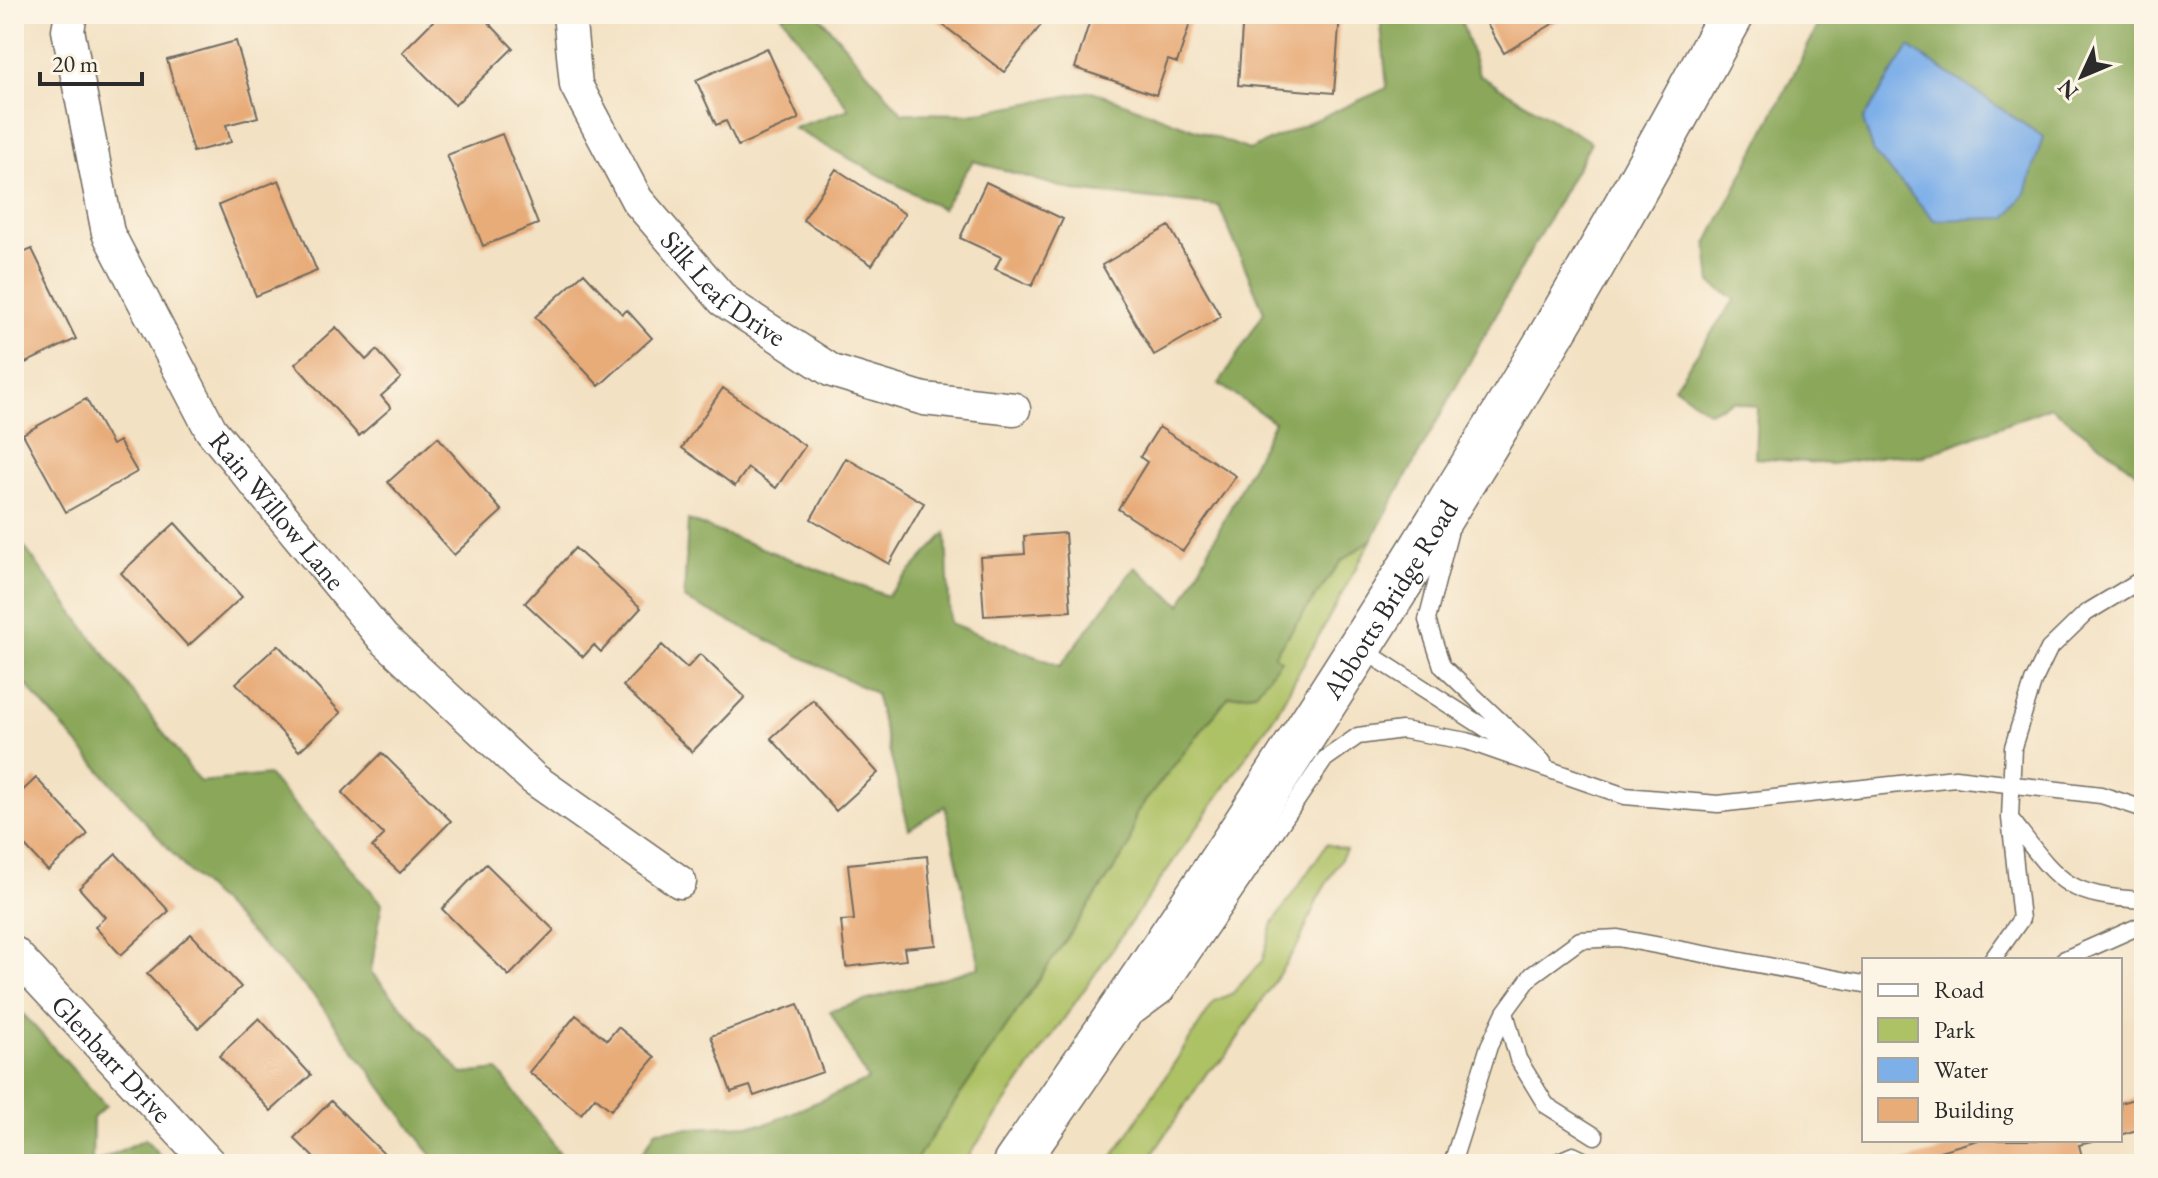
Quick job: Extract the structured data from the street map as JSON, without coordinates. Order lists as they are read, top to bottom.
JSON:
{
  "streets": {
    "main road": ["Abbotts Bridge Road"],
    "street": ["Silk Leaf Drive", "Rain Willow Lane", "Glenbarr Drive"]
  },
  "legend": [
    "Road",
    "Park",
    "Water",
    "Building"
  ],
  "scale_bar": "20 m",
  "north": "bottom left"
}
